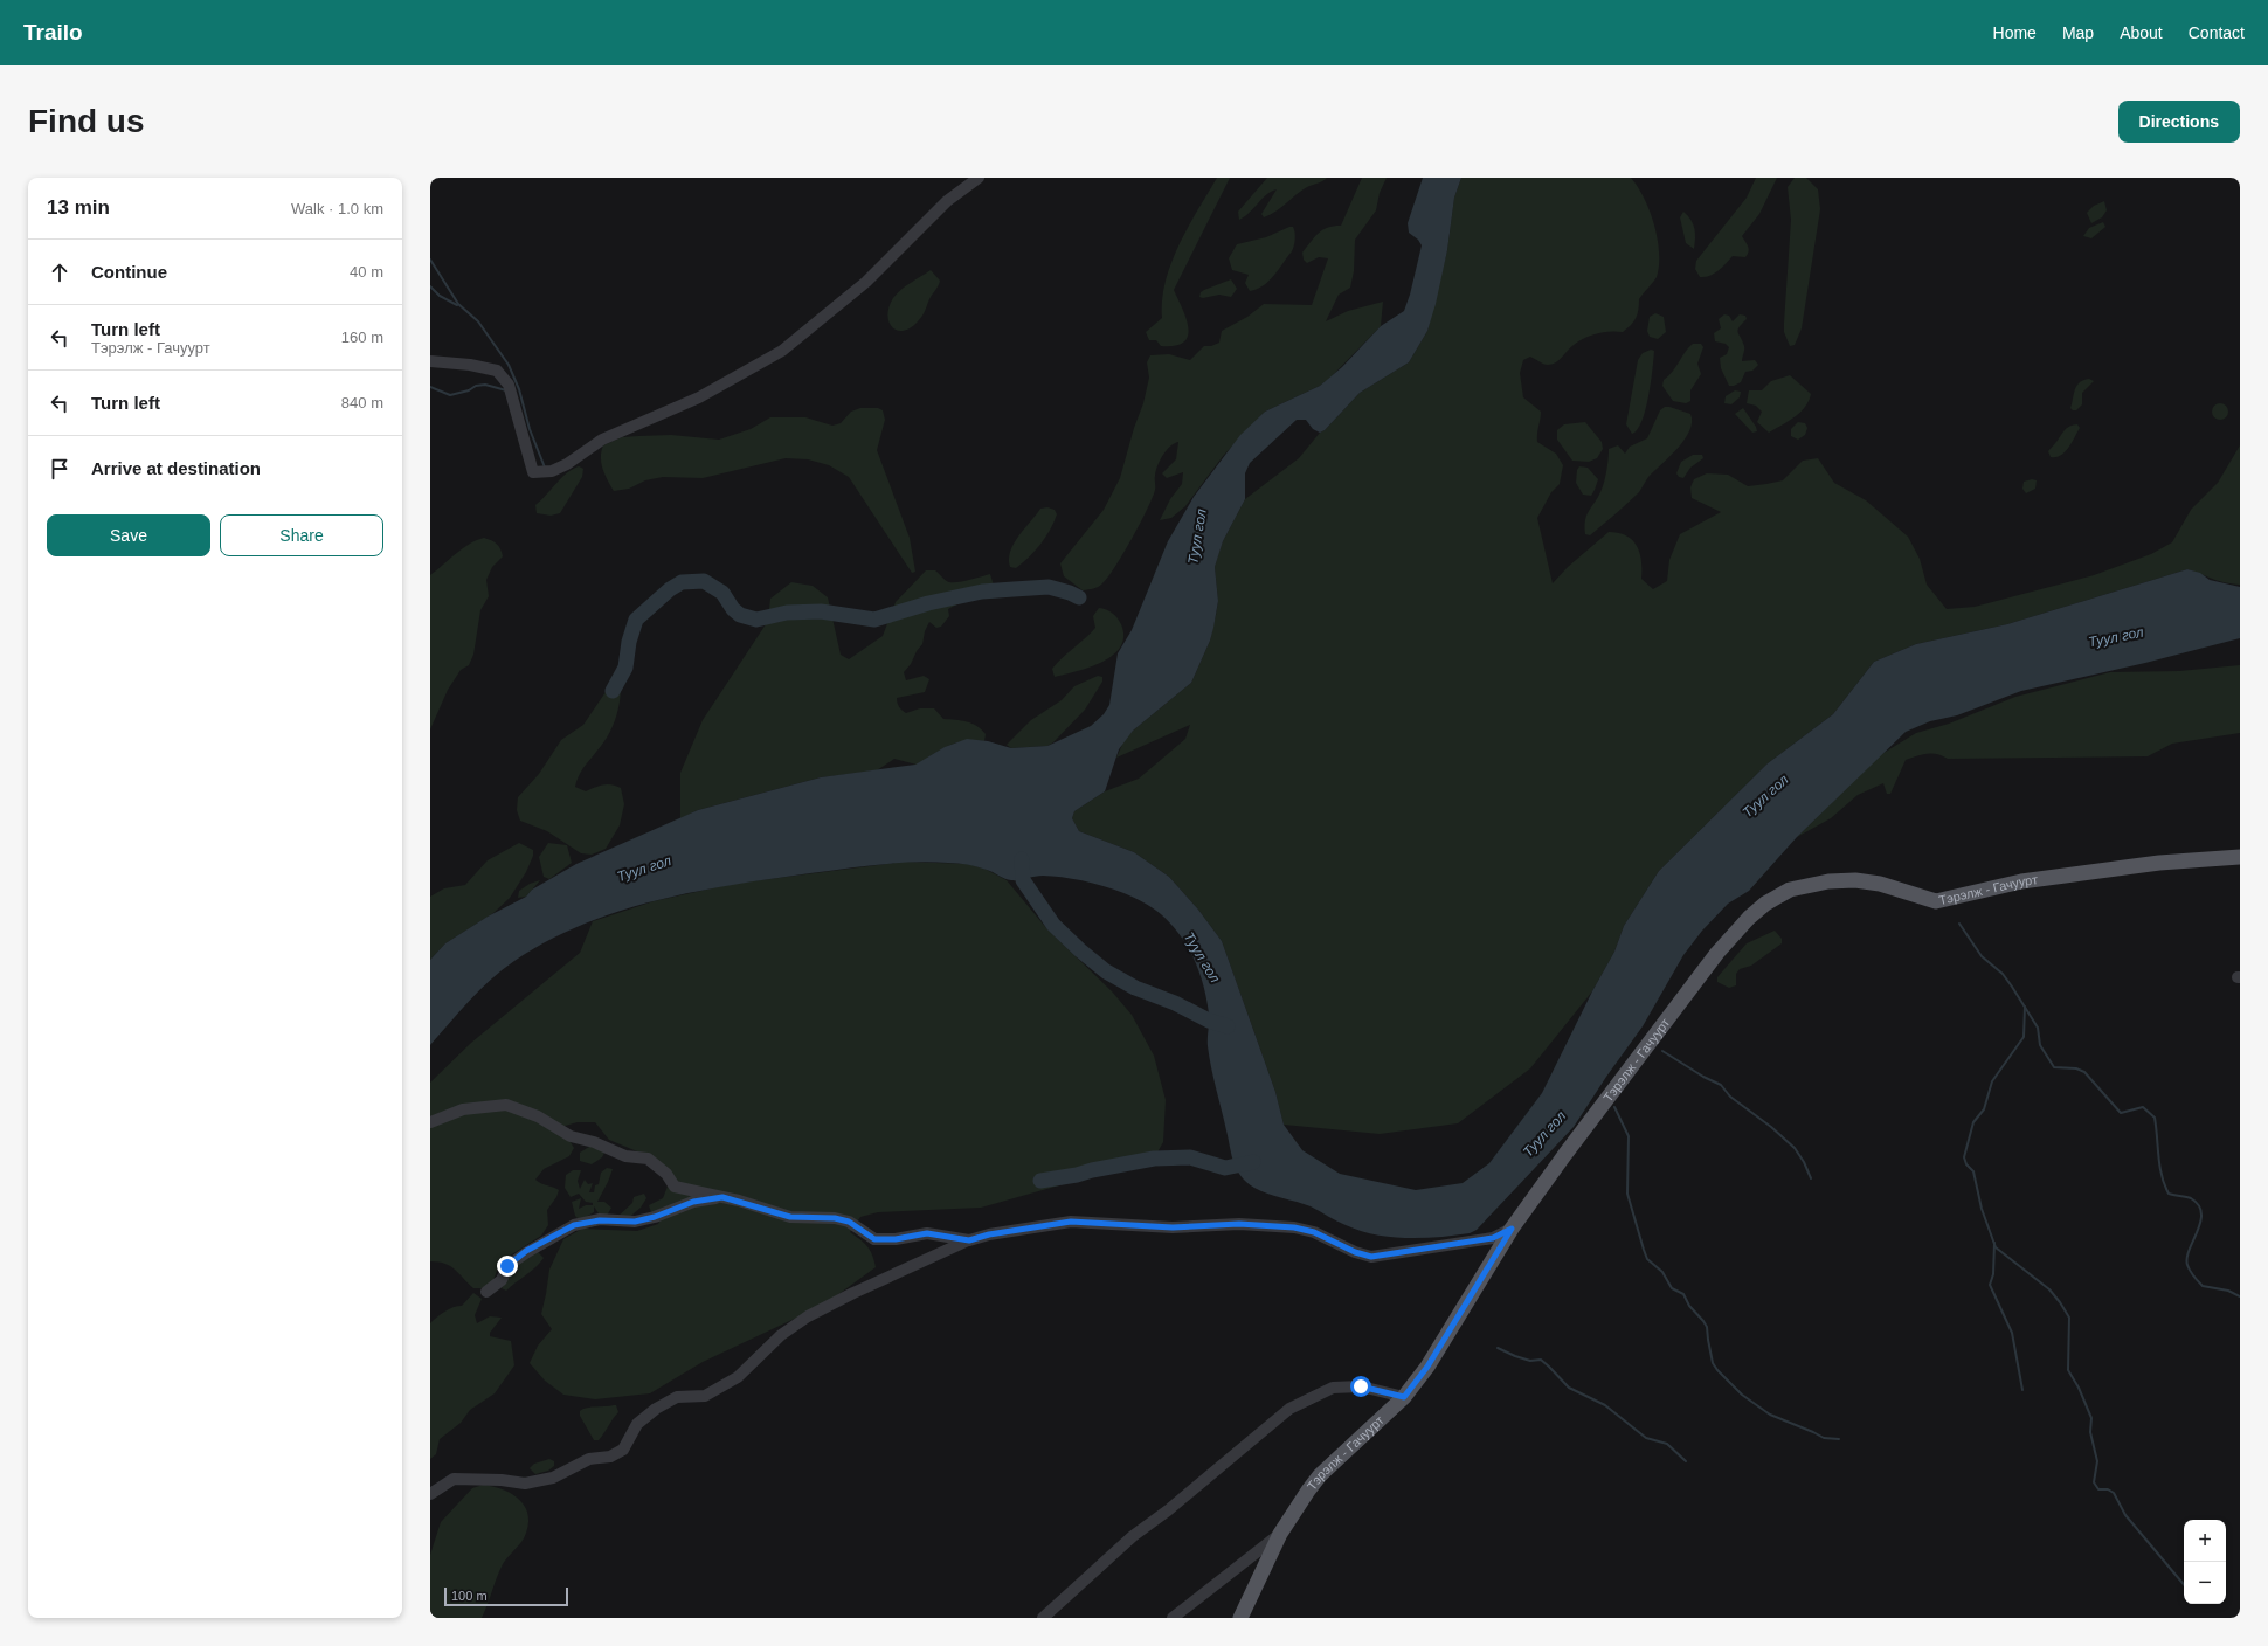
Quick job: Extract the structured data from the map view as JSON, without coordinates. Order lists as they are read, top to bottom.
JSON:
{
  "streets": {
    "main road": ["Тэрэлж - Гачуурт"]
  },
  "water": ["Туул гол"],
  "scale_bar": "100 m",
  "page": {
    "header": "Trailo",
    "nav": [
      "Home",
      "Map",
      "About",
      "Contact"
    ],
    "buttons": [
      "Directions",
      ["Save", "Share"]
    ],
    "title": "Find us",
    "heading": ["13 min", "Walk · 1.0 km"],
    "list": [
      ["Continue", "40 m"],
      ["Turn left", "Тэрэлж - Гачуурт", "160 m"],
      ["Turn left", "840 m"],
      "Arrive at destination"
    ],
    "map_buttons": ["+", "−"],
    "scale": "100 m"
  }
}
